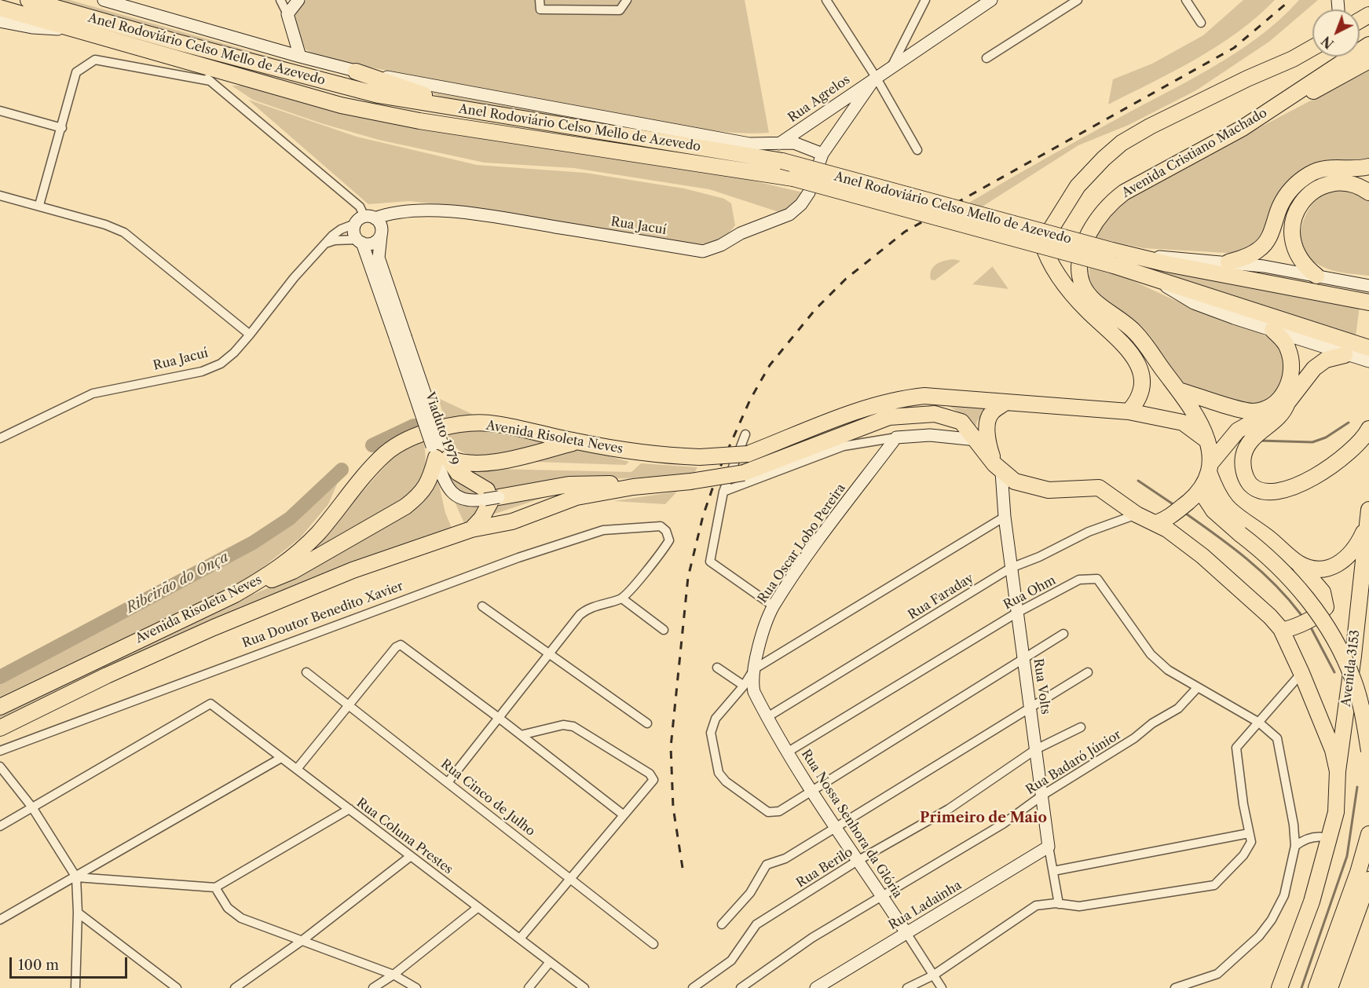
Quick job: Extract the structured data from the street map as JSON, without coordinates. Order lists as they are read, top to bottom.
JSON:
{
  "streets": {
    "highway": [
      "Anel Rodoviário Celso Mello de Azevedo",
      "Avenida Cristiano Machado",
      "Avenida Risoleta Neves",
      "Avenida 3153"
    ],
    "street": [
      "Rua Agrelos",
      "Rua Jacuí",
      "Viaduto 1979",
      "Rua Oscar Lobo Pereira",
      "Rua Ohm",
      "Rua Faraday",
      "Rua Doutor Benedito Xavier",
      "Rua Volts",
      "Rua Badaró Júnior",
      "Rua Cinco de Julho",
      "Rua Nossa Senhora da Glória",
      "Rua Coluna Prestes",
      "Rua Berilo",
      "Rua Ladainha"
    ]
  },
  "crossings": [
    ["Anel Rodoviário Celso Mello de Azevedo", "Rua Agrelos"],
    ["Anel Rodoviário Celso Mello de Azevedo", "Rua Jacuí"],
    ["Rua Agrelos", "Rua Jacuí"],
    ["Rua Oscar Lobo Pereira", "Rua Nossa Senhora da Glória"],
    ["Rua Ohm", "Rua Volts"],
    ["Rua Ohm", "Rua Badaró Júnior"],
    ["Rua Ohm", "Rua Nossa Senhora da Glória"],
    ["Rua Faraday", "Rua Volts"],
    ["Rua Faraday", "Rua Nossa Senhora da Glória"],
    ["Rua Volts", "Rua Badaró Júnior"],
    ["Rua Volts", "Rua Berilo"],
    ["Rua Volts", "Rua Ladainha"],
    ["Rua Badaró Júnior", "Rua Nossa Senhora da Glória"],
    ["Rua Nossa Senhora da Glória", "Rua Berilo"],
    ["Rua Nossa Senhora da Glória", "Rua Ladainha"]
  ],
  "districts": ["Primeiro de Maio"],
  "water": ["Ribeirão do Onça"],
  "scale_bar": "100 m",
  "north": "bottom left"
}
